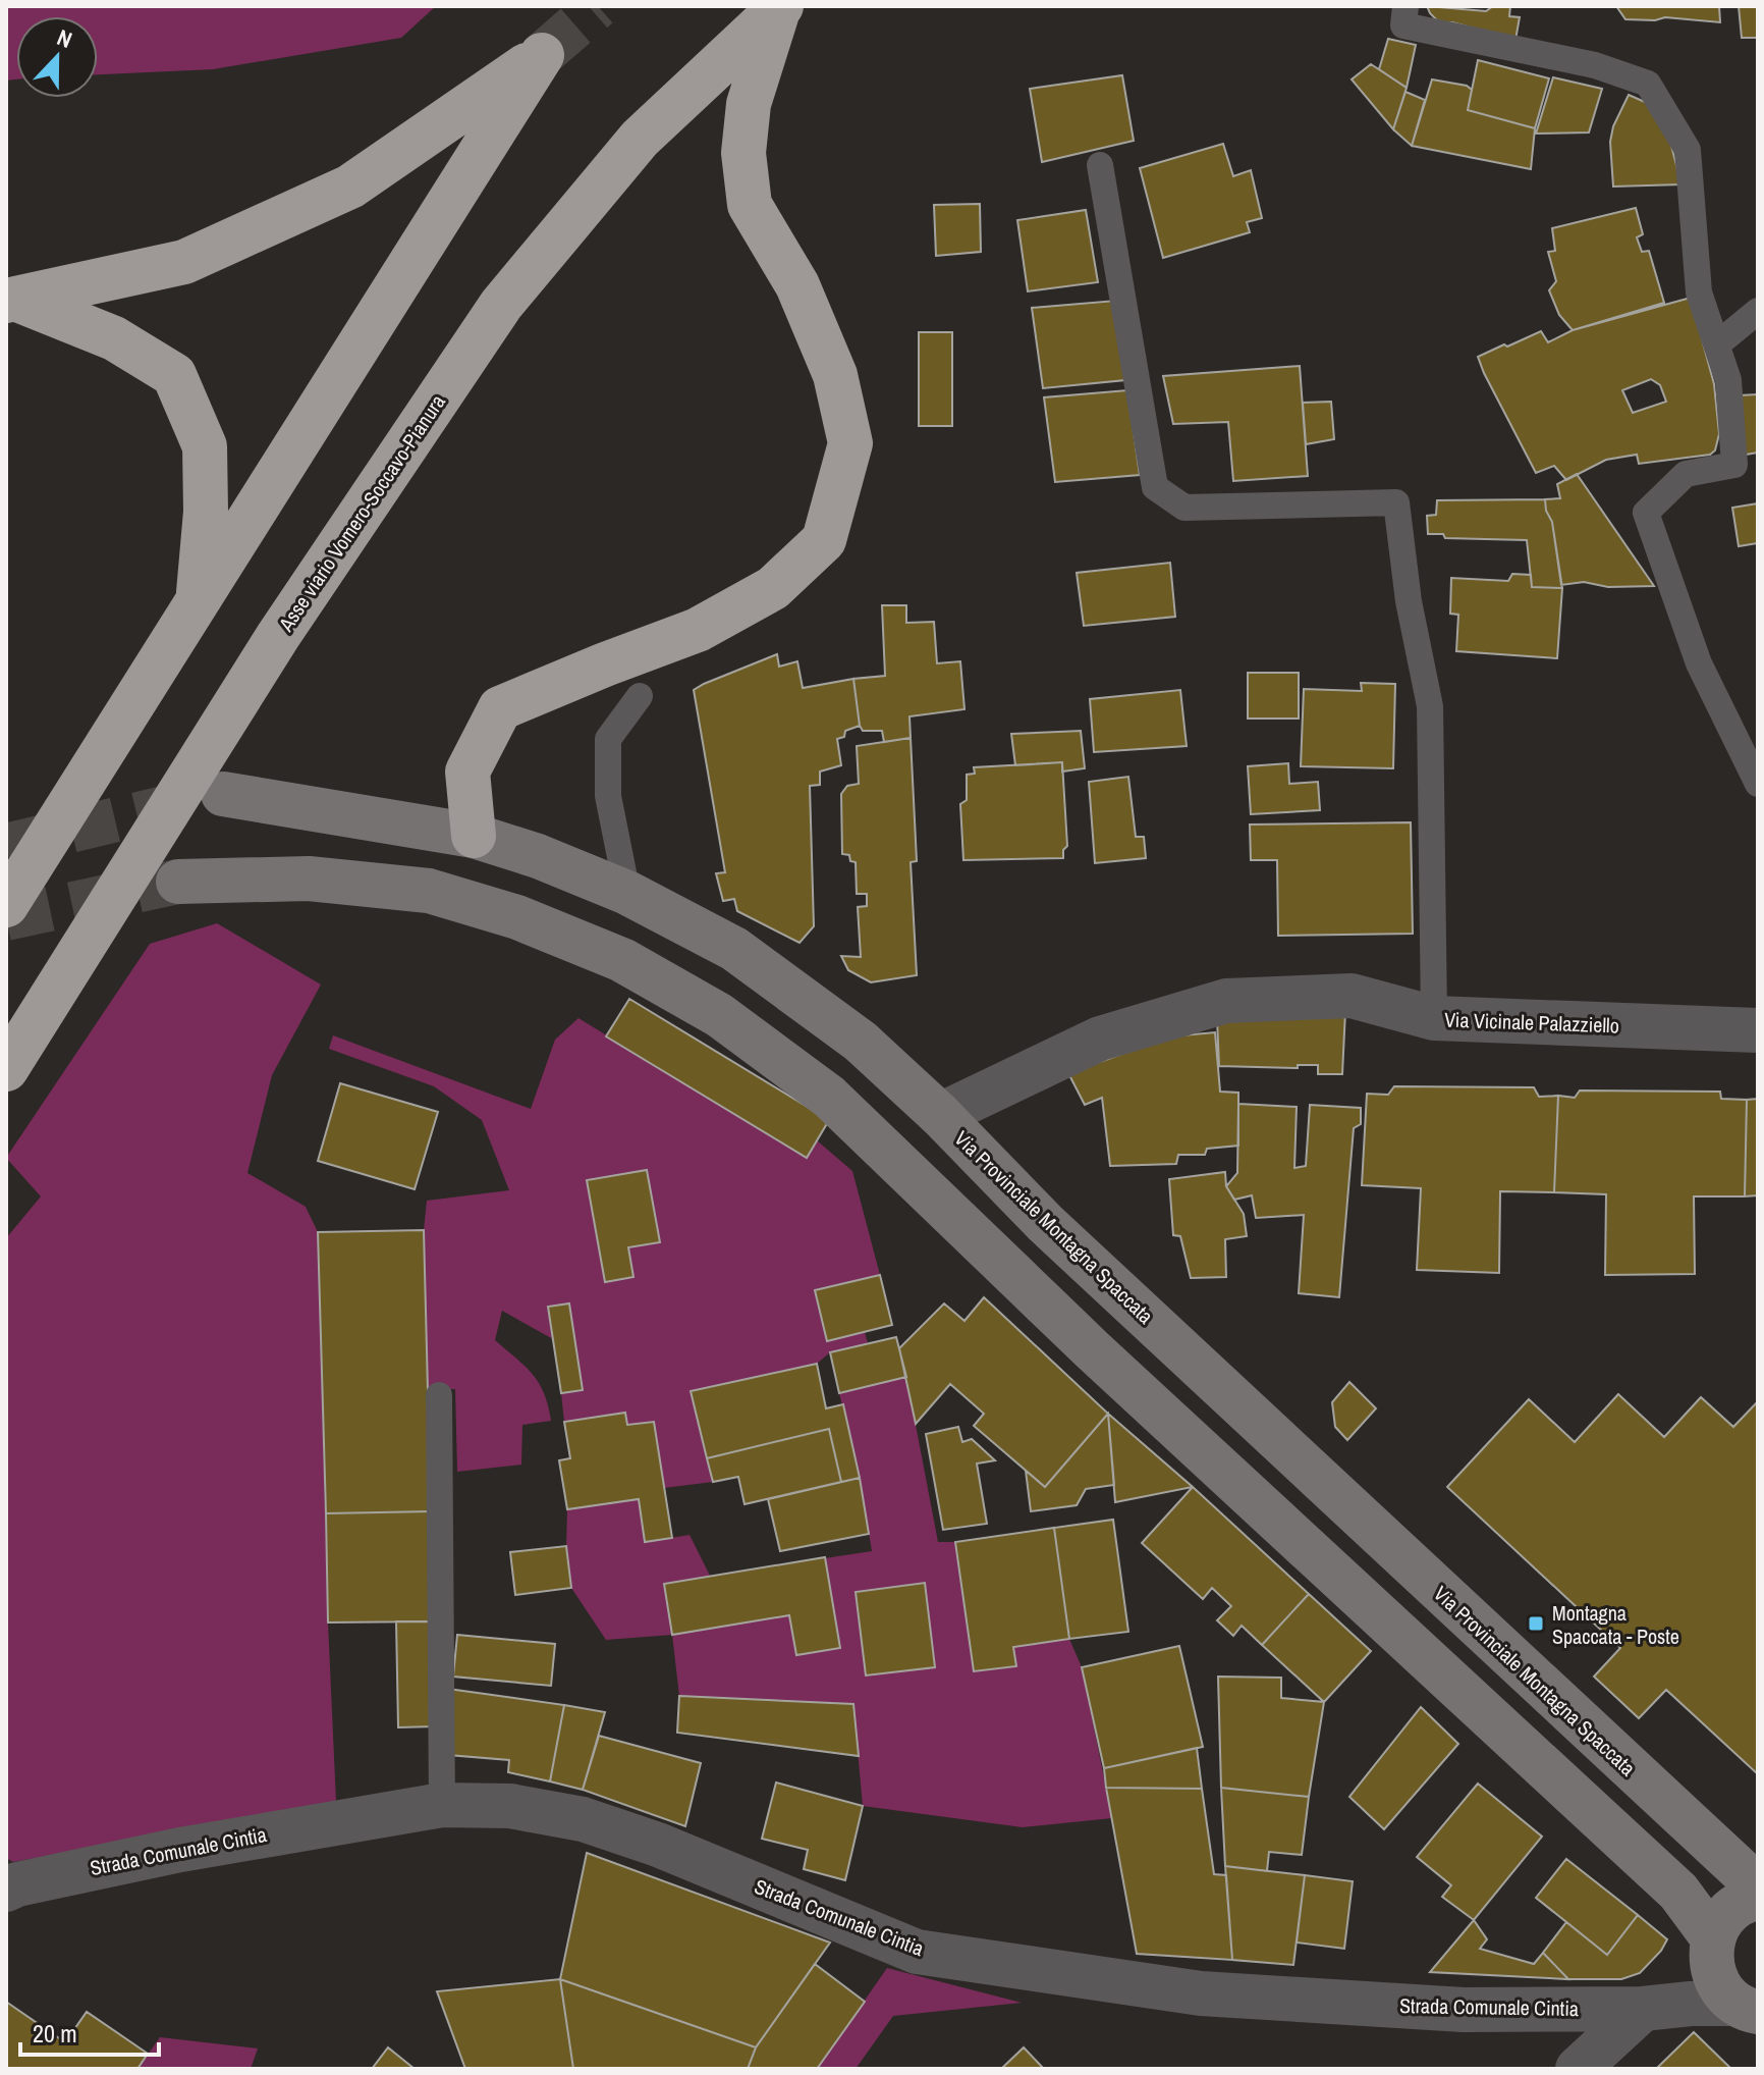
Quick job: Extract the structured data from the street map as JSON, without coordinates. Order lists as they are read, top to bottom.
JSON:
{
  "streets": {
    "highway": ["Asse viario Vomero-Soccavo-Pianura"],
    "street": ["Via Vicinale Palazziello", "Via Provinciale Montagna Spaccata", "Strada Comunale Cintia"]
  },
  "crossings": [
    ["Via Vicinale Palazziello", "Via Provinciale Montagna Spaccata"]
  ],
  "places": {
    "transit": ["Montagna Spaccata - Poste"]
  },
  "scale_bar": "20 m",
  "north": "top"
}
